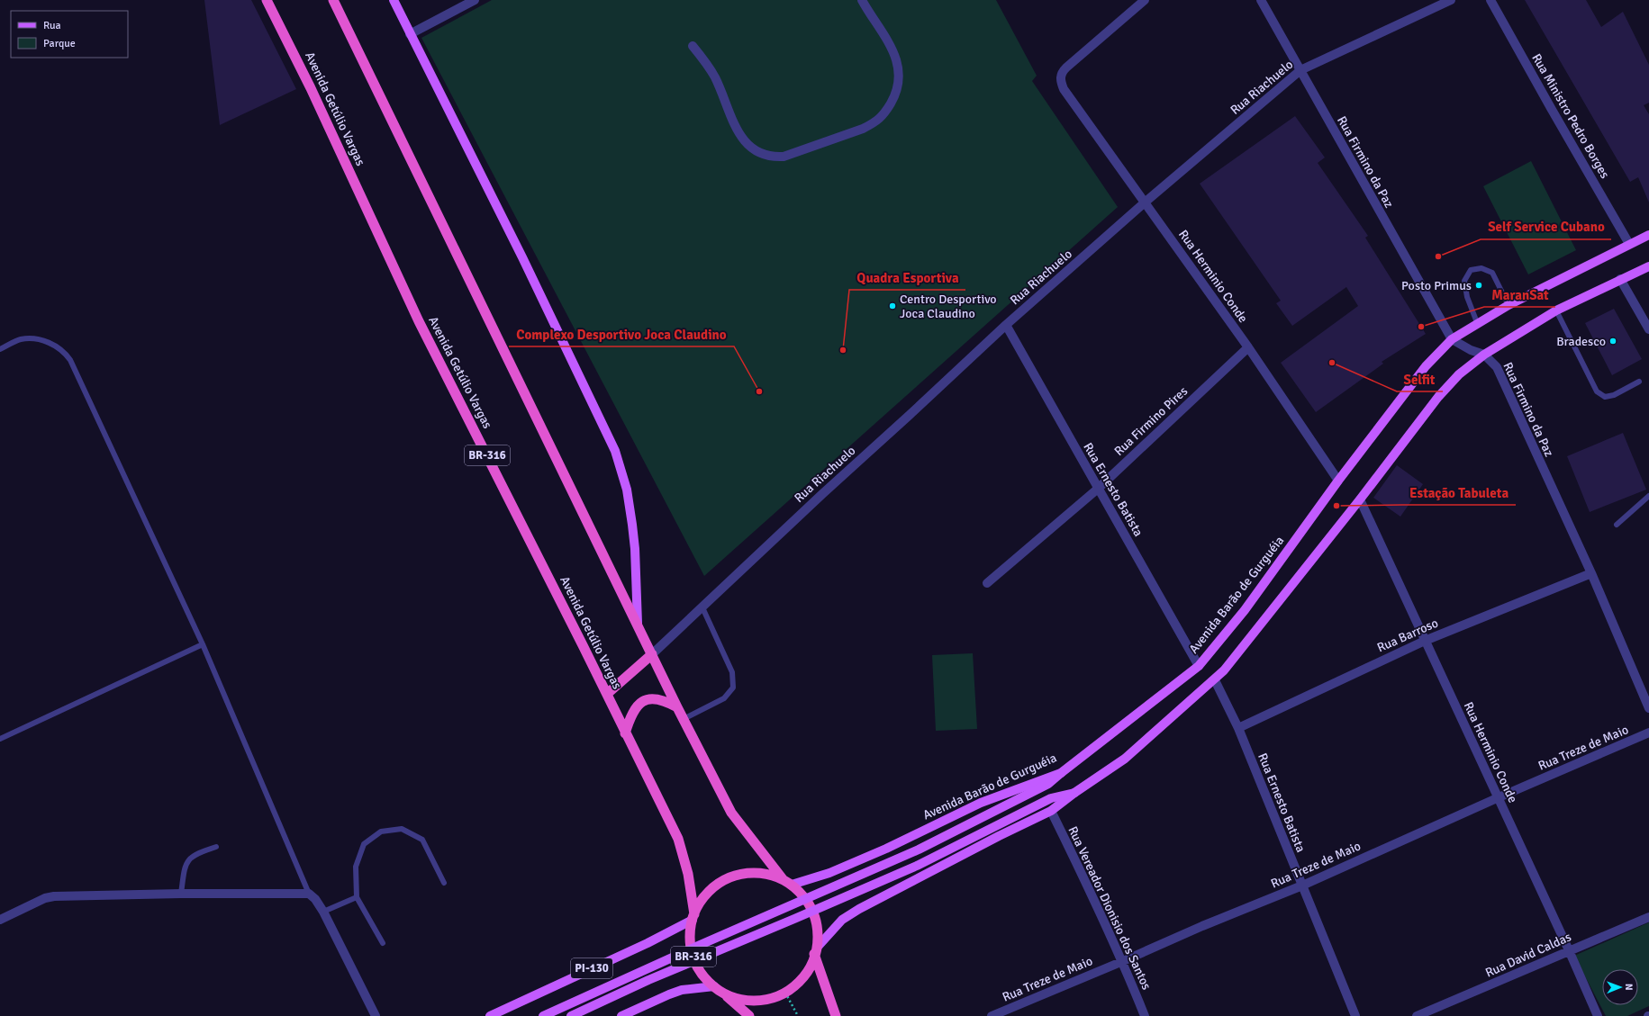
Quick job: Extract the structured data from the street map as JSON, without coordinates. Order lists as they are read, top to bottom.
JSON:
{
  "streets": {
    "highway": ["Avenida Getúlio Vargas", "BR-316"],
    "main road": ["Avenida Barão de Gurguéia", "PI-130"],
    "street": [
      "Rua Riachuelo",
      "Rua Ministro Pedro Borges",
      "Rua Firmino da Paz",
      "Rua Herminio Conde",
      "Rua Firmino Pires",
      "Rua Ernesto Batista",
      "Rua Barroso",
      "Rua Treze de Maio",
      "Rua Vereador Dionisio dos Santos",
      "Rua David Caldas"
    ]
  },
  "crossings": [
    ["Rua Riachuelo", "Rua Firmino da Paz"],
    ["Rua Riachuelo", "Rua Herminio Conde"],
    ["Rua Riachuelo", "BR-316"],
    ["Rua Riachuelo", "Rua Ernesto Batista"],
    ["Avenida Getúlio Vargas", "BR-316"],
    ["Avenida Getúlio Vargas", "Avenida Barão de Gurguéia"],
    ["Avenida Getúlio Vargas", "PI-130"],
    ["Rua Ministro Pedro Borges", "Avenida Barão de Gurguéia"],
    ["Rua Firmino da Paz", "Avenida Barão de Gurguéia"],
    ["Rua Firmino da Paz", "Rua Barroso"],
    ["Rua Herminio Conde", "Rua Firmino Pires"],
    ["Rua Herminio Conde", "Avenida Barão de Gurguéia"],
    ["Rua Herminio Conde", "Rua Barroso"],
    ["Rua Herminio Conde", "Rua Treze de Maio"],
    ["Rua Herminio Conde", "Rua David Caldas"],
    ["Rua Firmino Pires", "Rua Ernesto Batista"],
    ["BR-316", "Avenida Barão de Gurguéia"],
    ["BR-316", "PI-130"],
    ["Rua Ernesto Batista", "Avenida Barão de Gurguéia"],
    ["Rua Ernesto Batista", "Rua Barroso"],
    ["Rua Ernesto Batista", "Rua Treze de Maio"],
    ["Avenida Barão de Gurguéia", "PI-130"],
    ["Rua Treze de Maio", "Rua Vereador Dionisio dos Santos"]
  ],
  "places": [
    "Self Service Cubano",
    "Posto Primus",
    "Centro Desportivo Joca Claudino",
    "MaranSat",
    "Bradesco",
    "Quadra Esportiva",
    "Selfit",
    "Complexo Desportivo Joca Claudino",
    "Estação Tabuleta"
  ],
  "legend": ["Rua", "Parque"],
  "north": "right"
}
